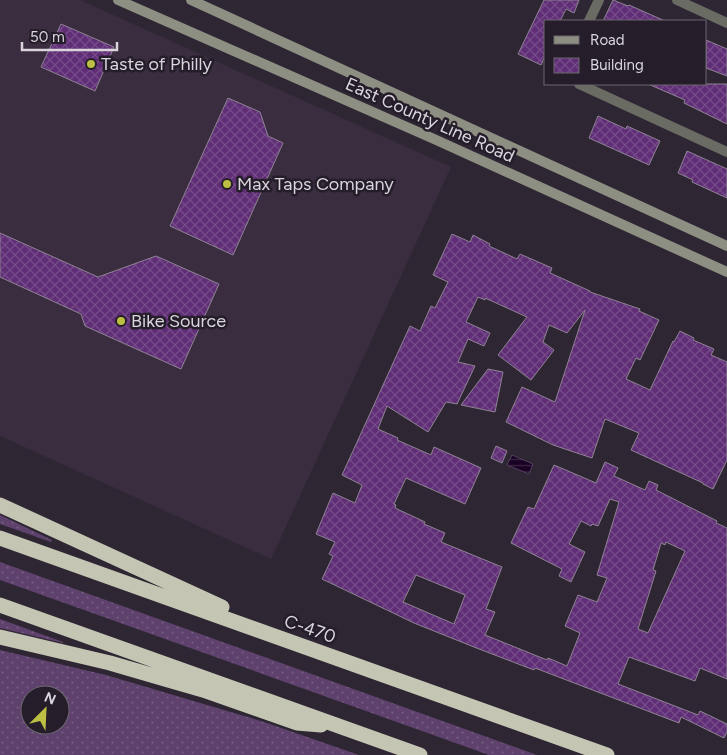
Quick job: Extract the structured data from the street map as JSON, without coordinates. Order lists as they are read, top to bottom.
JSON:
{
  "streets": {
    "highway": ["C-470"],
    "main road": ["East County Line Road"]
  },
  "places": ["Taste of Philly", "Max Taps Company", "Bike Source"],
  "legend": ["Road", "Building"],
  "scale_bar": "50 m",
  "north": "top right"
}
